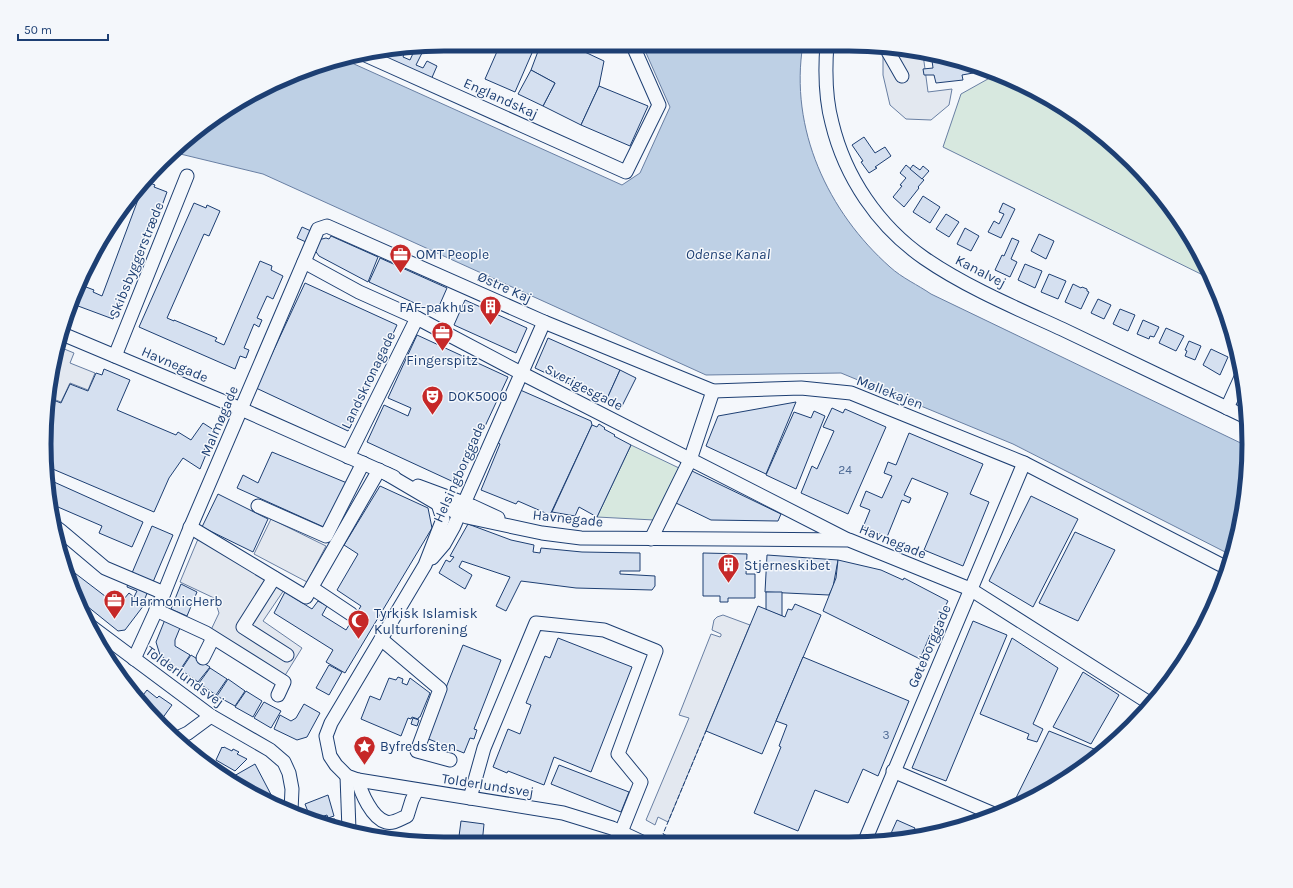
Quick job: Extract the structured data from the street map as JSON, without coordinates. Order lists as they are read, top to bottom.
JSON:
{
  "streets": {
    "street": [
      "Englandskaj",
      "Skibsbyggerstræde",
      "Kanalvej",
      "Østre Kaj",
      "Havnegade",
      "Landskronagade",
      "Sverigesgade",
      "Møllekajen",
      "Malmøgade",
      "Helsingborggade",
      "Gøteborggade",
      "Tolderlundsvej"
    ]
  },
  "crossings": [
    ["Skibsbyggerstræde", "Havnegade"],
    ["Østre Kaj", "Sverigesgade"],
    ["Østre Kaj", "Møllekajen"],
    ["Østre Kaj", "Malmøgade"],
    ["Østre Kaj", "Helsingborggade"],
    ["Havnegade", "Landskronagade"],
    ["Havnegade", "Sverigesgade"],
    ["Havnegade", "Malmøgade"],
    ["Havnegade", "Helsingborggade"],
    ["Havnegade", "Gøteborggade"],
    ["Landskronagade", "Sverigesgade"],
    ["Sverigesgade", "Malmøgade"],
    ["Sverigesgade", "Helsingborggade"],
    ["Møllekajen", "Gøteborggade"],
    ["Malmøgade", "Tolderlundsvej"],
    ["Helsingborggade", "Tolderlundsvej"]
  ],
  "water": ["Odense Kanal"],
  "places": {
    "office": ["OMT People", "Fingerspitz", "HarmonicHerb"],
    "building": ["FAF-pakhus", "Stjerneskibet"],
    "theatre": ["DOK5000"],
    "mosque": ["Tyrkisk Islamisk Kulturforening"],
    "place": ["Byfredssten"]
  },
  "house_numbers": ["24", "3"],
  "scale_bar": "50 m"
}
